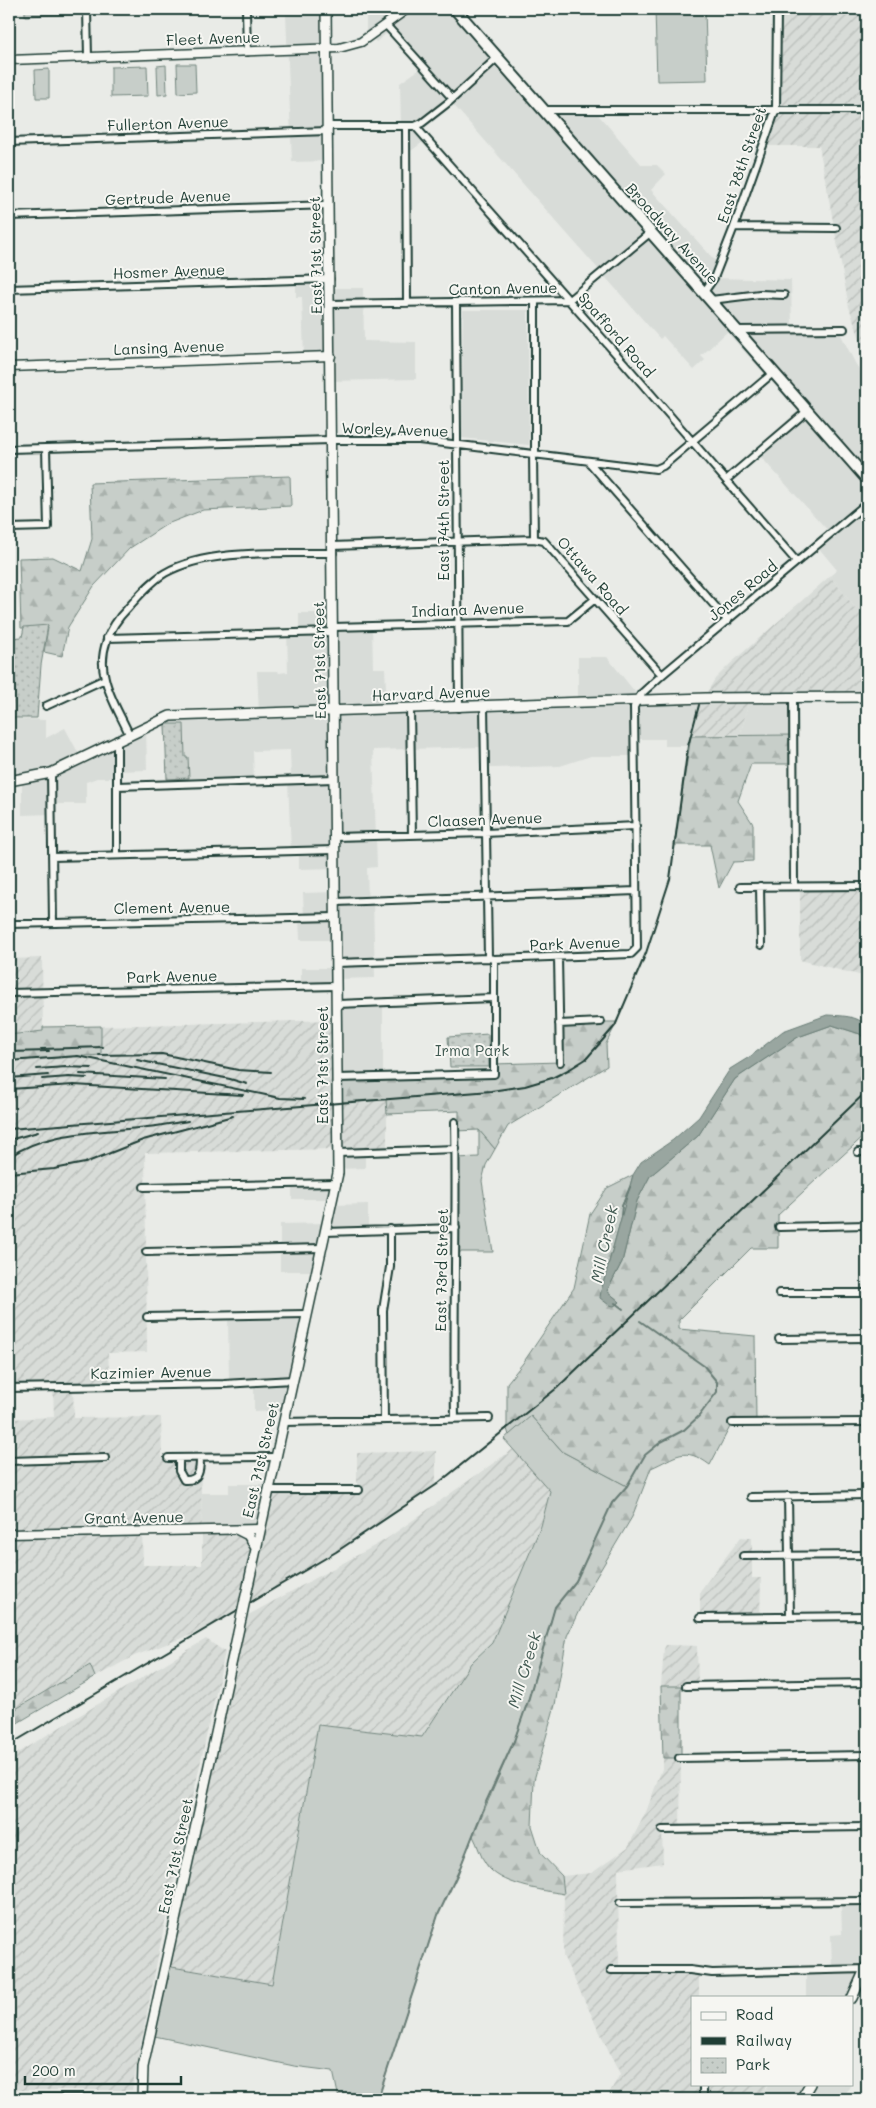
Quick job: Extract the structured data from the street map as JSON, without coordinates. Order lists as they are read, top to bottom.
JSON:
{
  "streets": {
    "main road": ["Broadway Avenue", "East 71st Street", "Harvard Avenue"],
    "street": [
      "Fleet Avenue",
      "Fullerton Avenue",
      "East 78th Street",
      "Gertrude Avenue",
      "Hosmer Avenue",
      "Canton Avenue",
      "Spafford Road",
      "Lansing Avenue",
      "Worley Avenue",
      "East 74th Street",
      "Ottawa Road",
      "Jones Road",
      "Indiana Avenue",
      "Claasen Avenue",
      "Clement Avenue",
      "Park Avenue",
      "East 73rd Street",
      "Kazimier Avenue",
      "Grant Avenue"
    ]
  },
  "crossings": [
    ["Fleet Avenue", "East 71st Street"],
    ["Fullerton Avenue", "East 71st Street"],
    ["Fullerton Avenue", "Spafford Road"],
    ["East 78th Street", "Broadway Avenue"],
    ["Gertrude Avenue", "East 71st Street"],
    ["Broadway Avenue", "Canton Avenue"],
    ["Broadway Avenue", "Worley Avenue"],
    ["East 71st Street", "Hosmer Avenue"],
    ["East 71st Street", "Canton Avenue"],
    ["East 71st Street", "Lansing Avenue"],
    ["East 71st Street", "Worley Avenue"],
    ["East 71st Street", "Ottawa Road"],
    ["East 71st Street", "Indiana Avenue"],
    ["East 71st Street", "Harvard Avenue"],
    ["East 71st Street", "Claasen Avenue"],
    ["East 71st Street", "Clement Avenue"],
    ["East 71st Street", "Park Avenue"],
    ["East 71st Street", "Kazimier Avenue"],
    ["East 71st Street", "Grant Avenue"],
    ["Canton Avenue", "Spafford Road"],
    ["Canton Avenue", "East 74th Street"],
    ["Spafford Road", "Worley Avenue"],
    ["Spafford Road", "Jones Road"],
    ["Worley Avenue", "East 74th Street"],
    ["East 74th Street", "Ottawa Road"],
    ["East 74th Street", "Indiana Avenue"],
    ["East 74th Street", "Harvard Avenue"],
    ["Ottawa Road", "Jones Road"],
    ["Ottawa Road", "Indiana Avenue"],
    ["Ottawa Road", "Harvard Avenue"],
    ["Jones Road", "Harvard Avenue"]
  ],
  "water": ["Mill Creek"],
  "parks": ["Irma Park"],
  "legend": ["Road", "Railway", "Park"],
  "scale_bar": "200 m"
}
